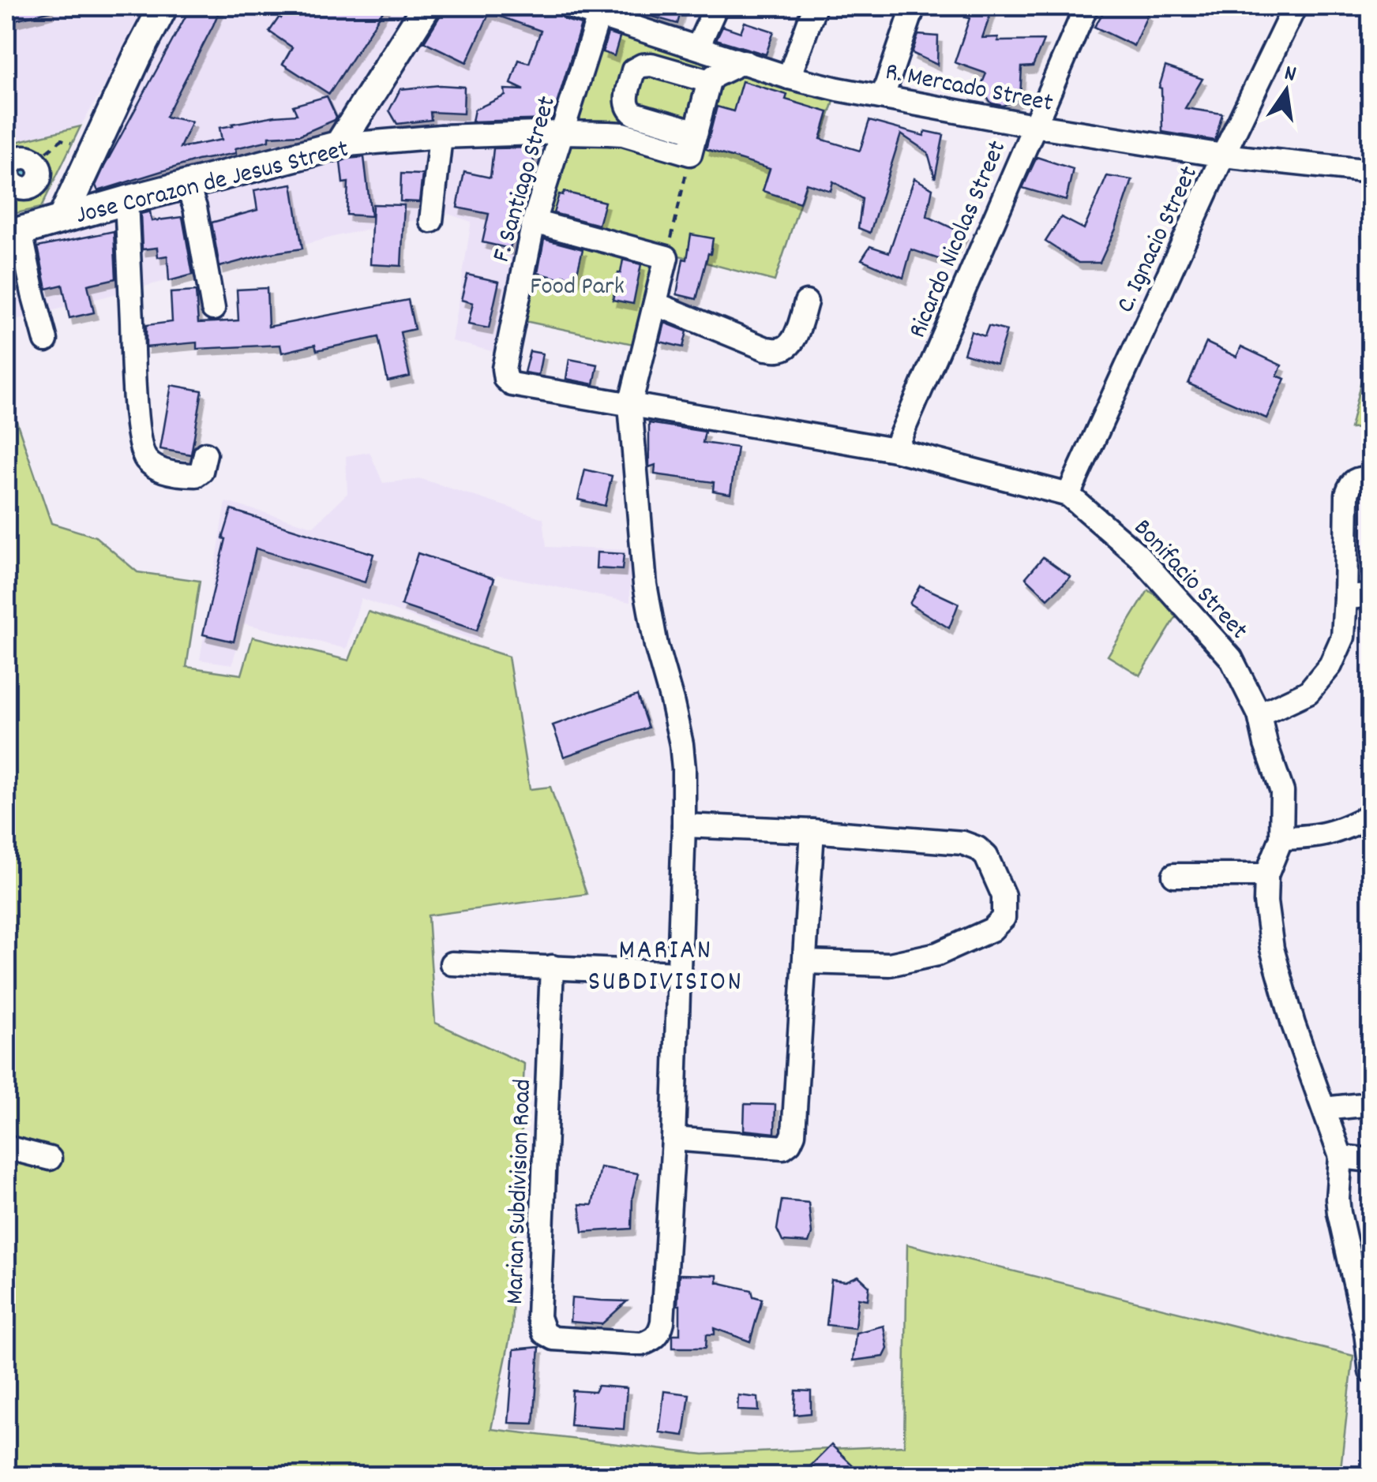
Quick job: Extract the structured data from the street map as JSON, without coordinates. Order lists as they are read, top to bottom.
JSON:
{
  "streets": {
    "main road": ["Jose Corazon de Jesus Street"],
    "street": [
      "R. Mercado Street",
      "F. Santiago Street",
      "Ricardo Nicolas Street",
      "C. Ignacio Street",
      "Bonifacio Street",
      "Marian Subdivision Road"
    ]
  },
  "crossings": [
    ["R. Mercado Street", "F. Santiago Street"],
    ["R. Mercado Street", "Ricardo Nicolas Street"],
    ["R. Mercado Street", "C. Ignacio Street"],
    ["F. Santiago Street", "Jose Corazon de Jesus Street"],
    ["F. Santiago Street", "Bonifacio Street"],
    ["Ricardo Nicolas Street", "Bonifacio Street"],
    ["C. Ignacio Street", "Bonifacio Street"]
  ],
  "districts": ["MARIAN SUBDIVISION"],
  "parks": ["Food Park"],
  "north": "top"
}
